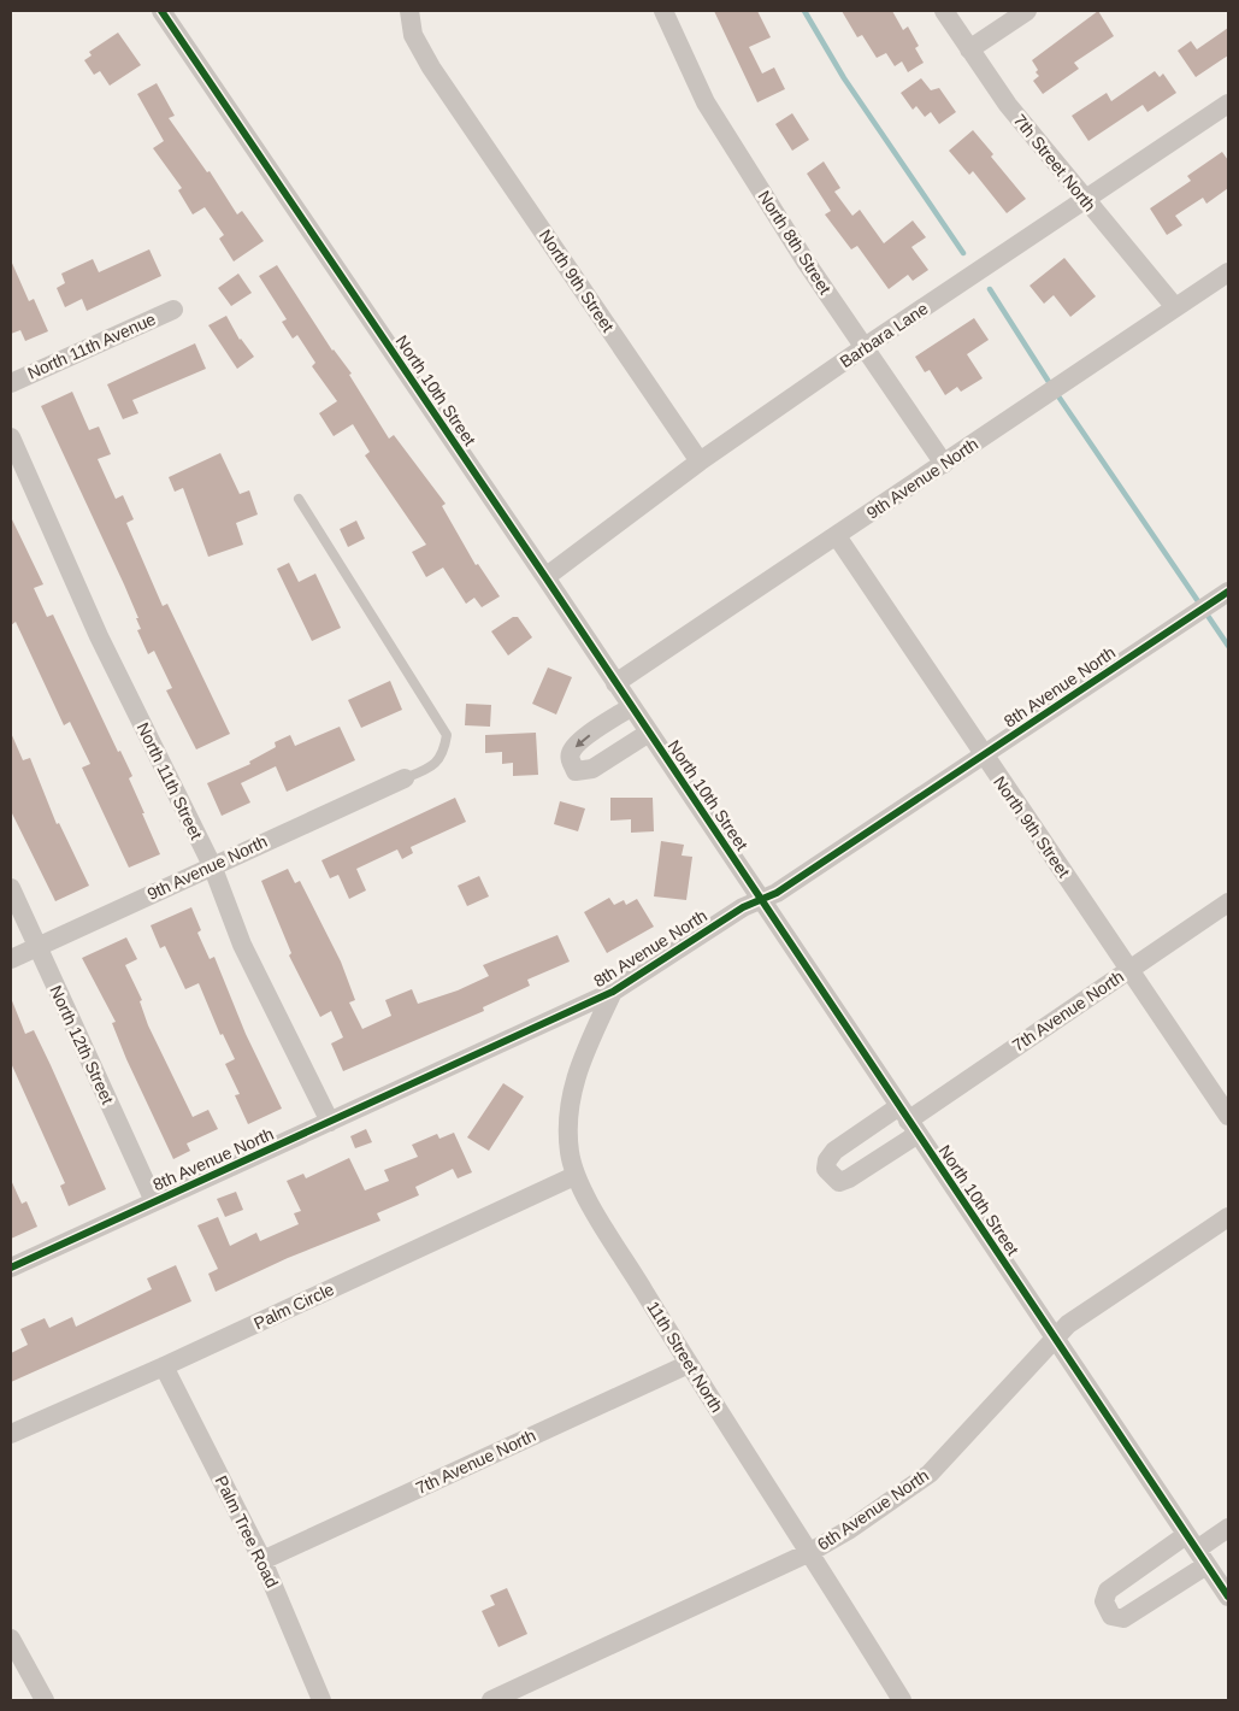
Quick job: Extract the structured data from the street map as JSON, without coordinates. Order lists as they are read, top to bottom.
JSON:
{
  "streets": {
    "street": [
      "7th Street North",
      "North 8th Street",
      "North 9th Street",
      "Barbara Lane",
      "North 11th Avenue",
      "North 10th Street",
      "9th Avenue North",
      "8th Avenue North",
      "North 11th Street",
      "7th Avenue North",
      "North 12th Street",
      "Palm Circle",
      "11th Street North",
      "6th Avenue North",
      "Palm Tree Road"
    ]
  },
  "crossings": [
    ["7th Street North", "Barbara Lane"],
    ["7th Street North", "9th Avenue North"],
    ["North 8th Street", "Barbara Lane"],
    ["North 8th Street", "9th Avenue North"],
    ["North 9th Street", "Barbara Lane"],
    ["North 9th Street", "9th Avenue North"],
    ["North 9th Street", "8th Avenue North"],
    ["North 9th Street", "7th Avenue North"],
    ["Barbara Lane", "North 10th Street"],
    ["North 10th Street", "9th Avenue North"],
    ["North 10th Street", "8th Avenue North"],
    ["North 10th Street", "7th Avenue North"],
    ["North 10th Street", "6th Avenue North"],
    ["9th Avenue North", "North 11th Street"],
    ["9th Avenue North", "North 12th Street"],
    ["8th Avenue North", "North 11th Street"],
    ["8th Avenue North", "North 12th Street"],
    ["8th Avenue North", "11th Street North"],
    ["7th Avenue North", "11th Street North"],
    ["7th Avenue North", "Palm Tree Road"],
    ["Palm Circle", "11th Street North"],
    ["Palm Circle", "Palm Tree Road"],
    ["11th Street North", "6th Avenue North"]
  ]
}
